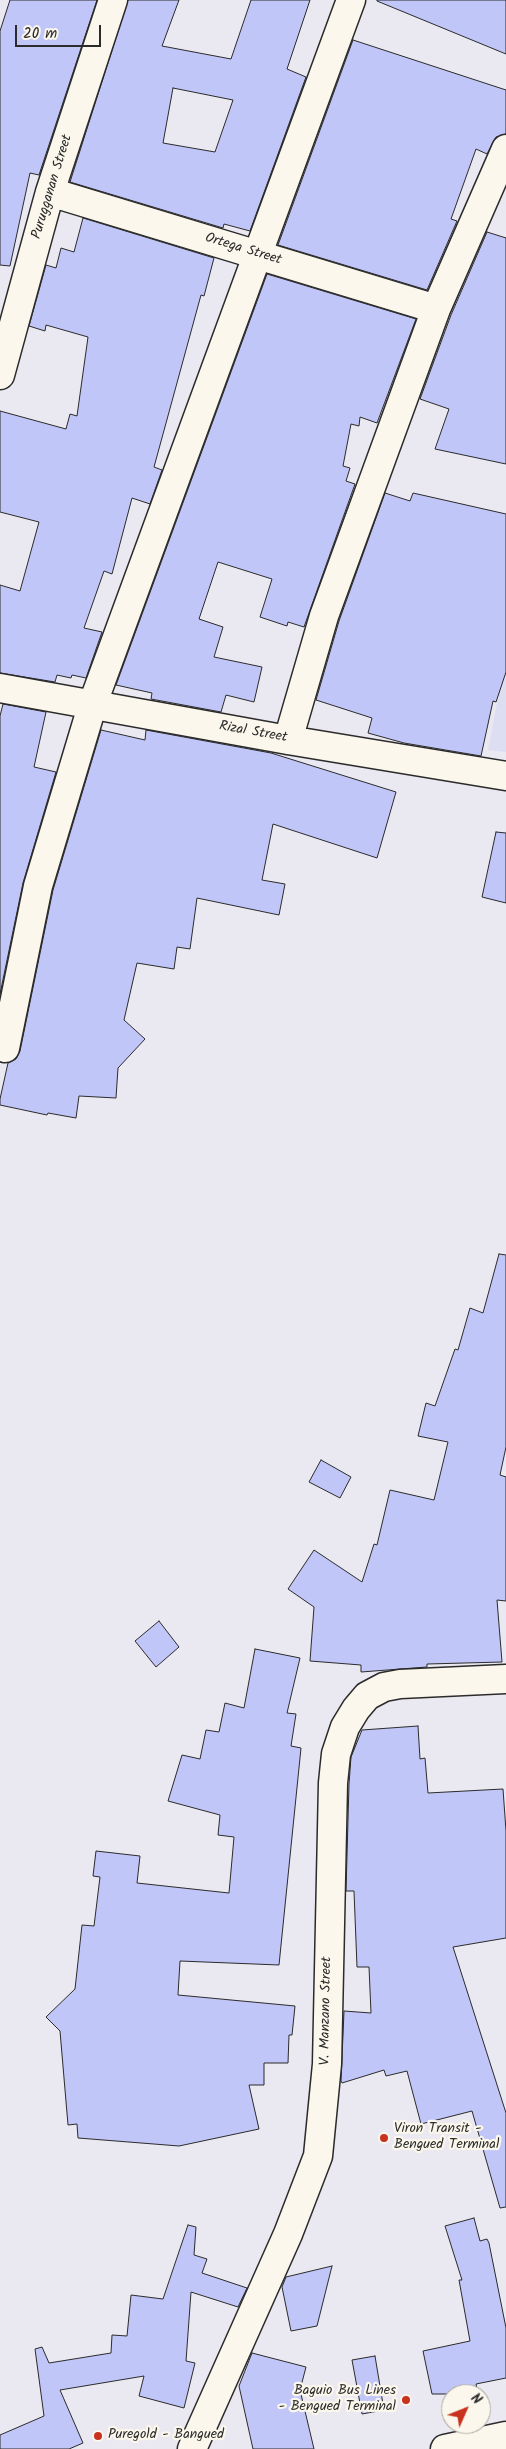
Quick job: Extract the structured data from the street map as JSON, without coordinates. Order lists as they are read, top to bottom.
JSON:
{
  "streets": {
    "street": [
      "Purugganan Street",
      "Ortega Street",
      "Rizal Street",
      "V. Manzano Street"
    ]
  },
  "crossings": [
    ["Purugganan Street", "Ortega Street"]
  ],
  "places": ["Viron Transit - Bengued Terminal", "Baguio Bus Lines - Bengued Terminal", "Puregold - Bangued"],
  "scale_bar": "20 m",
  "north": "top right"
}
